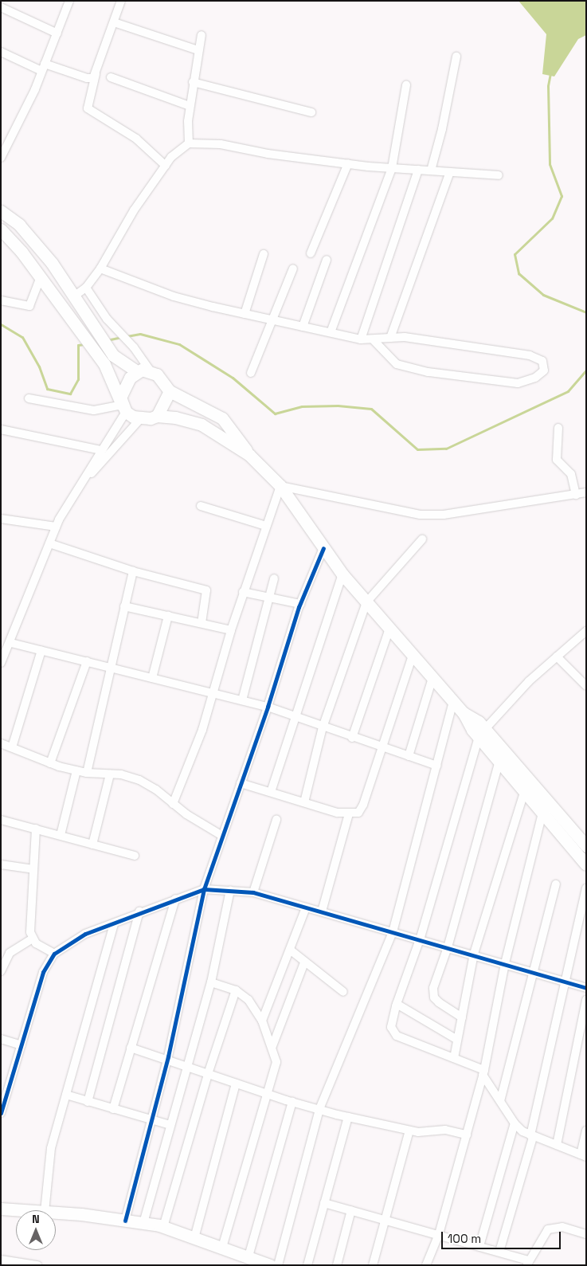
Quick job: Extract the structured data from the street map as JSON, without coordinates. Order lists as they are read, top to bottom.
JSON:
{
  "scale_bar": "100 m",
  "north": "top"
}
